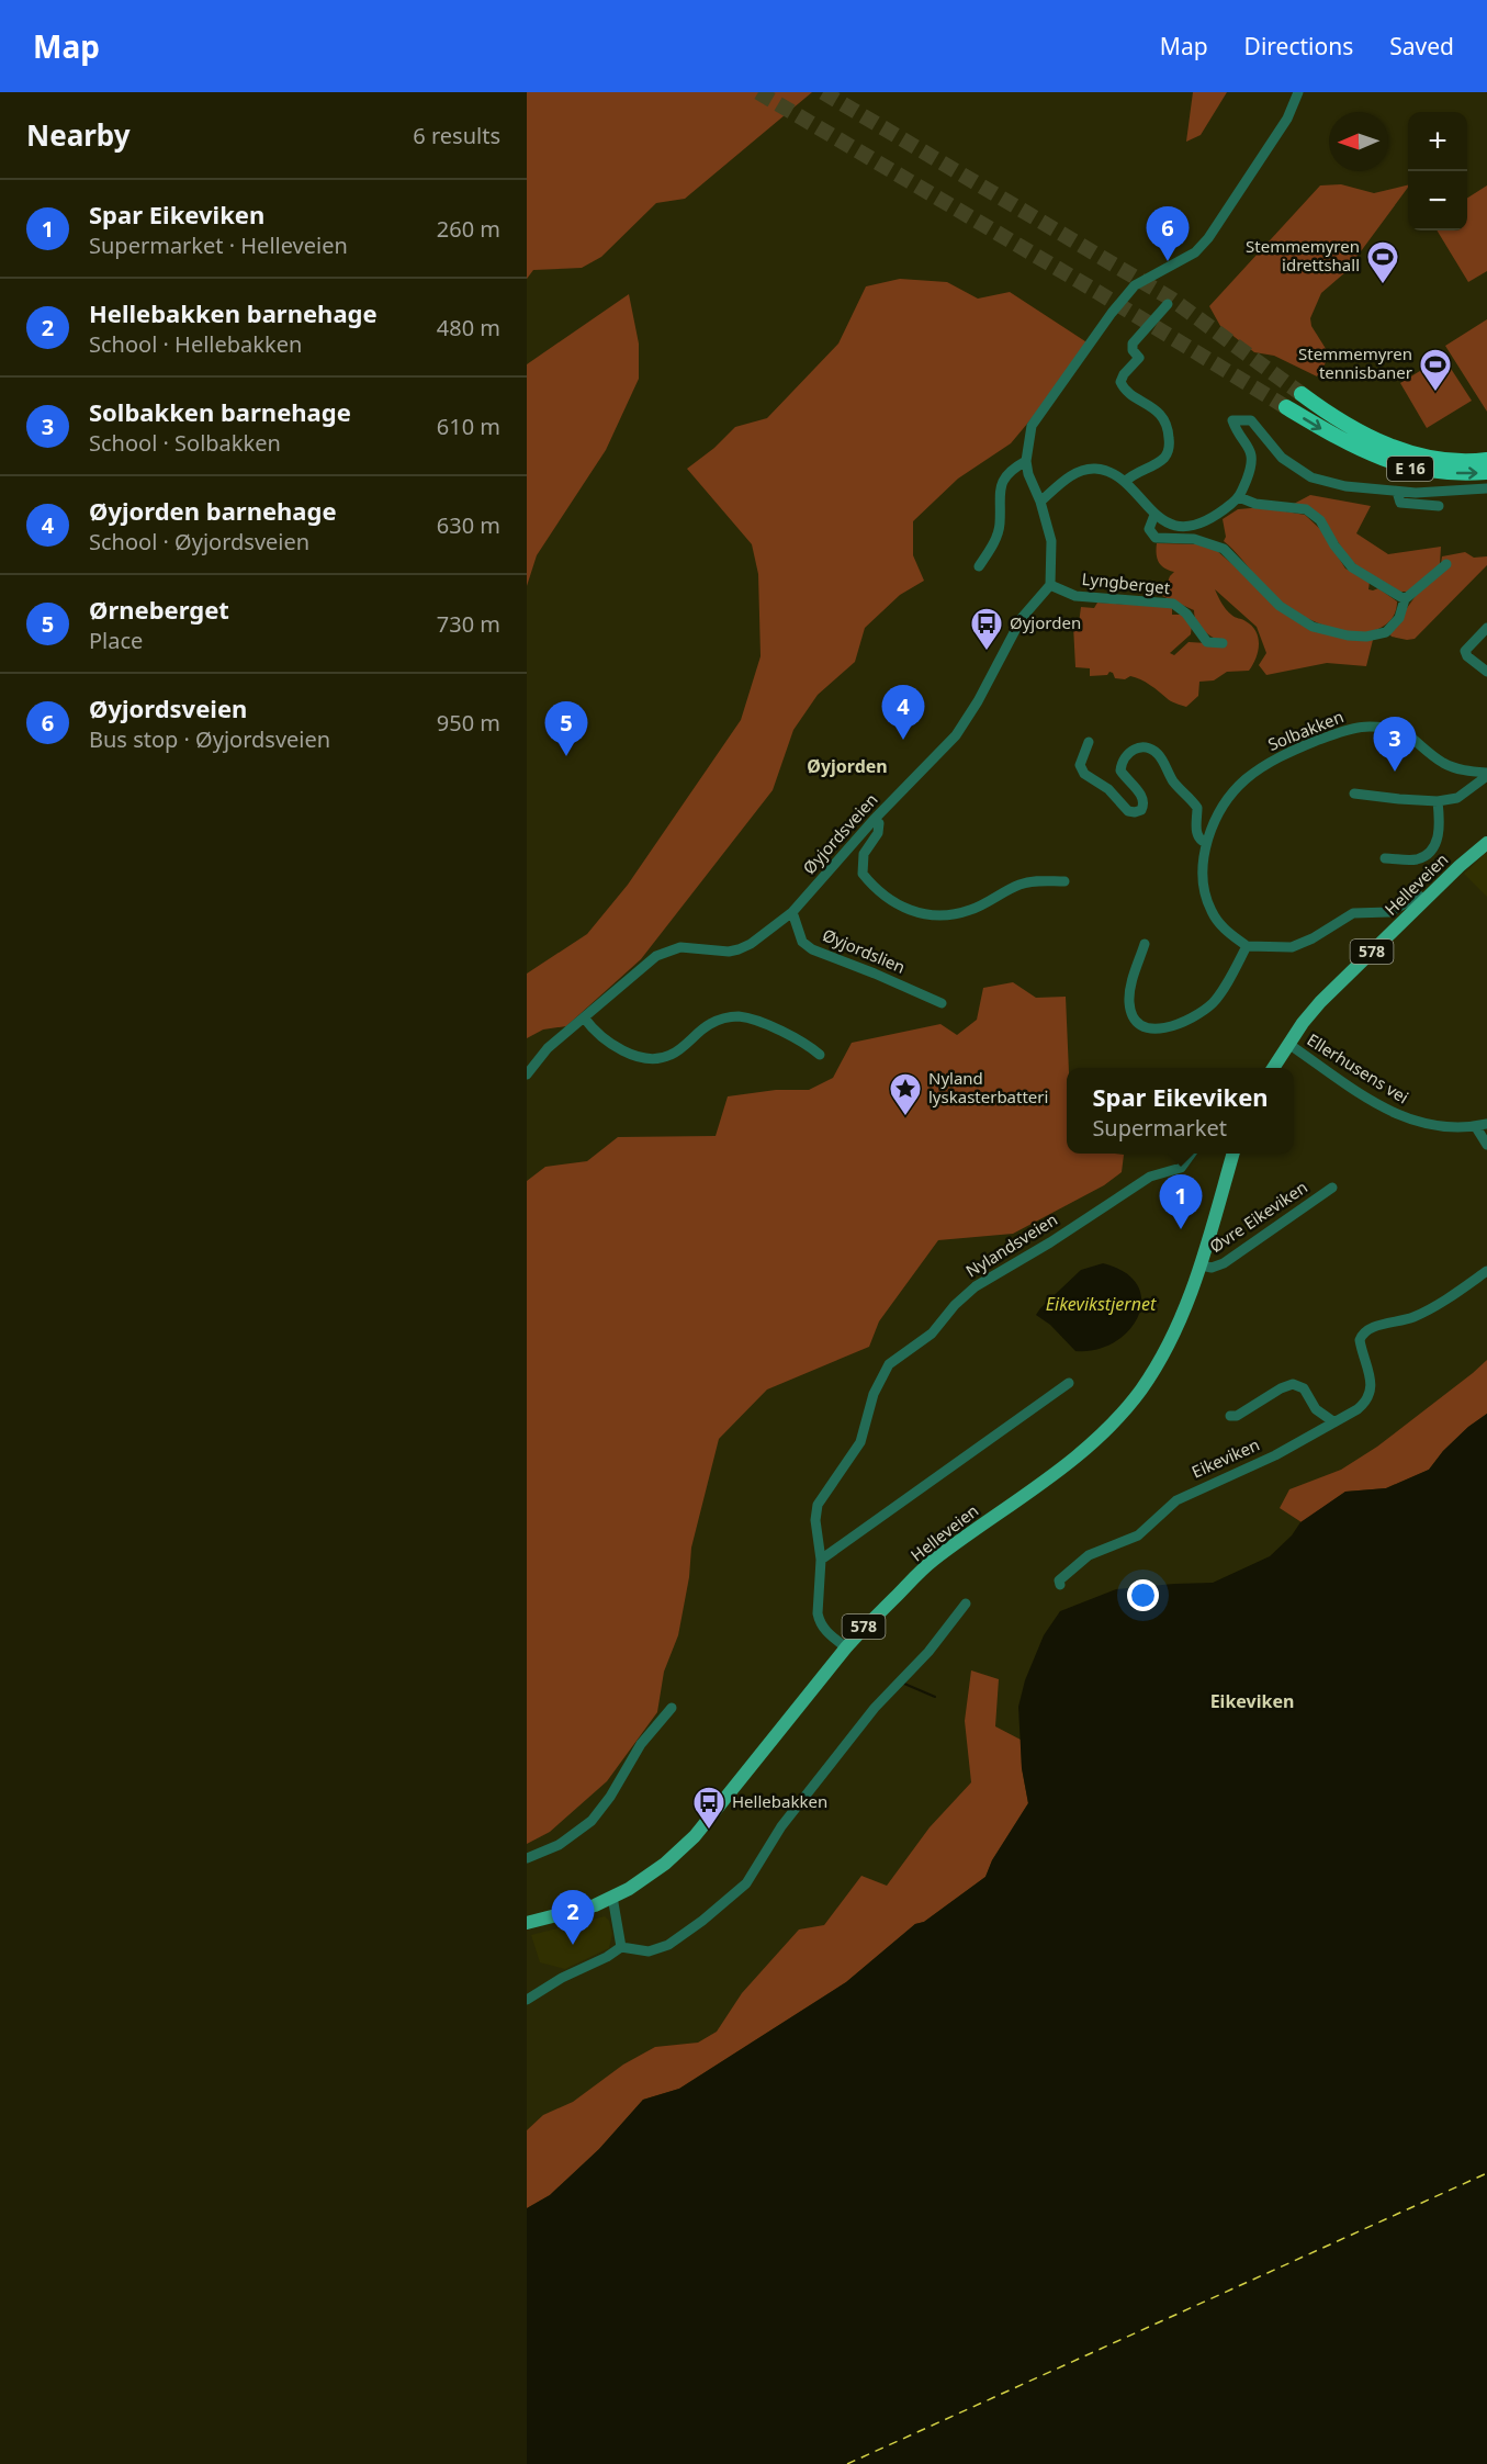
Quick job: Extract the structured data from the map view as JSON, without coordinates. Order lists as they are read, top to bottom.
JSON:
{
  "streets": {
    "highway": ["E 16"],
    "main road": ["Helleveien", "578"],
    "street": [
      "Lyngberget",
      "Solbakken",
      "Øyjordsveien",
      "Øyjordslien",
      "Ellerhusens vei",
      "Øvre Eikeviken",
      "Nylandsveien",
      "Eikeviken"
    ]
  },
  "crossings": [
    ["Lyngberget", "Øyjordsveien"],
    ["Øyjordsveien", "Øyjordslien"],
    ["Helleveien", "Ellerhusens vei"],
    ["Helleveien", "Øvre Eikeviken"],
    ["Helleveien", "Nylandsveien"]
  ],
  "districts": ["Øyjorden", "Eikeviken"],
  "water": ["Eikevikstjernet"],
  "places": {
    "sports": ["Stemmemyren idrettshall", "Stemmemyren tennisbaner"],
    "bus stop": ["Øyjorden", "Hellebakken"],
    "place": ["Nyland lyskasterbatteri"]
  },
  "north": "left",
  "page": {
    "header": "Map",
    "nav": ["Map", "Directions", "Saved"],
    "heading": ["Nearby", "6 results"],
    "map_buttons": ["+", "−"],
    "list": [
      {
        "mark": "1",
        "name": "Spar Eikeviken",
        "note": "Supermarket · Helleveien",
        "value": "260 m"
      },
      {
        "mark": "2",
        "name": "Hellebakken barnehage",
        "note": "School · Hellebakken",
        "value": "480 m"
      },
      {
        "mark": "3",
        "name": "Solbakken barnehage",
        "note": "School · Solbakken",
        "value": "610 m"
      },
      {
        "mark": "4",
        "name": "Øyjorden barnehage",
        "note": "School · Øyjordsveien",
        "value": "630 m"
      },
      {
        "mark": "5",
        "name": "Ørneberget",
        "note": "Place",
        "value": "730 m"
      },
      {
        "mark": "6",
        "name": "Øyjordsveien",
        "note": "Bus stop · Øyjordsveien",
        "value": "950 m"
      }
    ],
    "pins": [
      "6",
      "4",
      "5",
      "3",
      "1",
      "2"
    ],
    "popup": ["Spar Eikeviken", "Supermarket"]
  }
}
